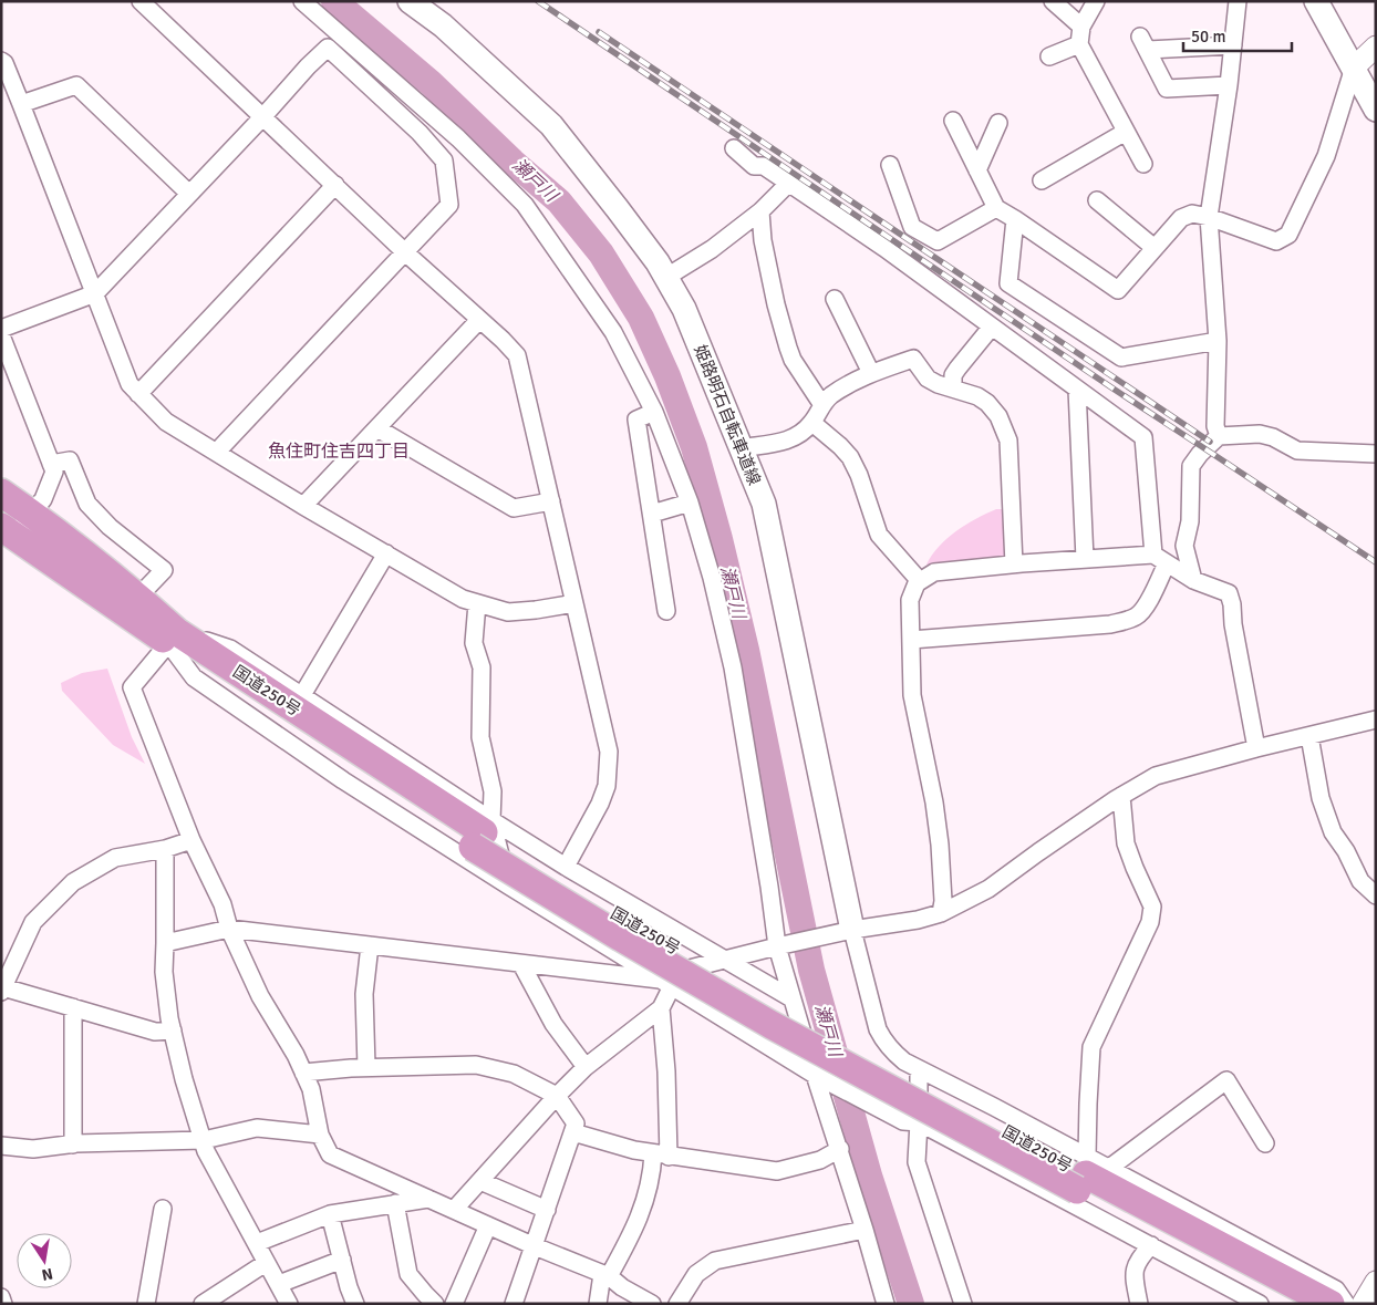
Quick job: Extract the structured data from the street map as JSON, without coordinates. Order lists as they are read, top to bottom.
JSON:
{
  "streets": {
    "highway": ["国道250号"],
    "main road": ["姫路明石自転車道線"]
  },
  "districts": ["魚住町住吉四丁目"],
  "water": ["瀬戸川"],
  "scale_bar": "50 m",
  "north": "bottom"
}
